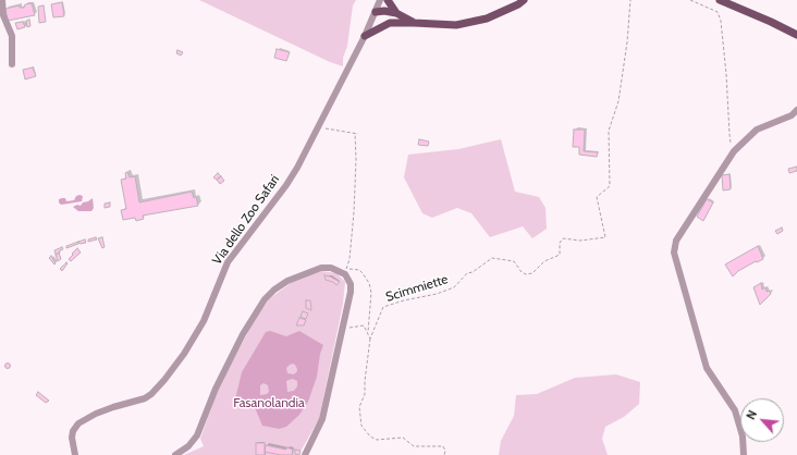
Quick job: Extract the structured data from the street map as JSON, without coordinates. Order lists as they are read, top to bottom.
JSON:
{
  "streets": {
    "street": ["Via dello Zoo Safari"],
    "path": ["Scimmiette"]
  },
  "parks": ["Fasanolandia"],
  "north": "top left"
}
